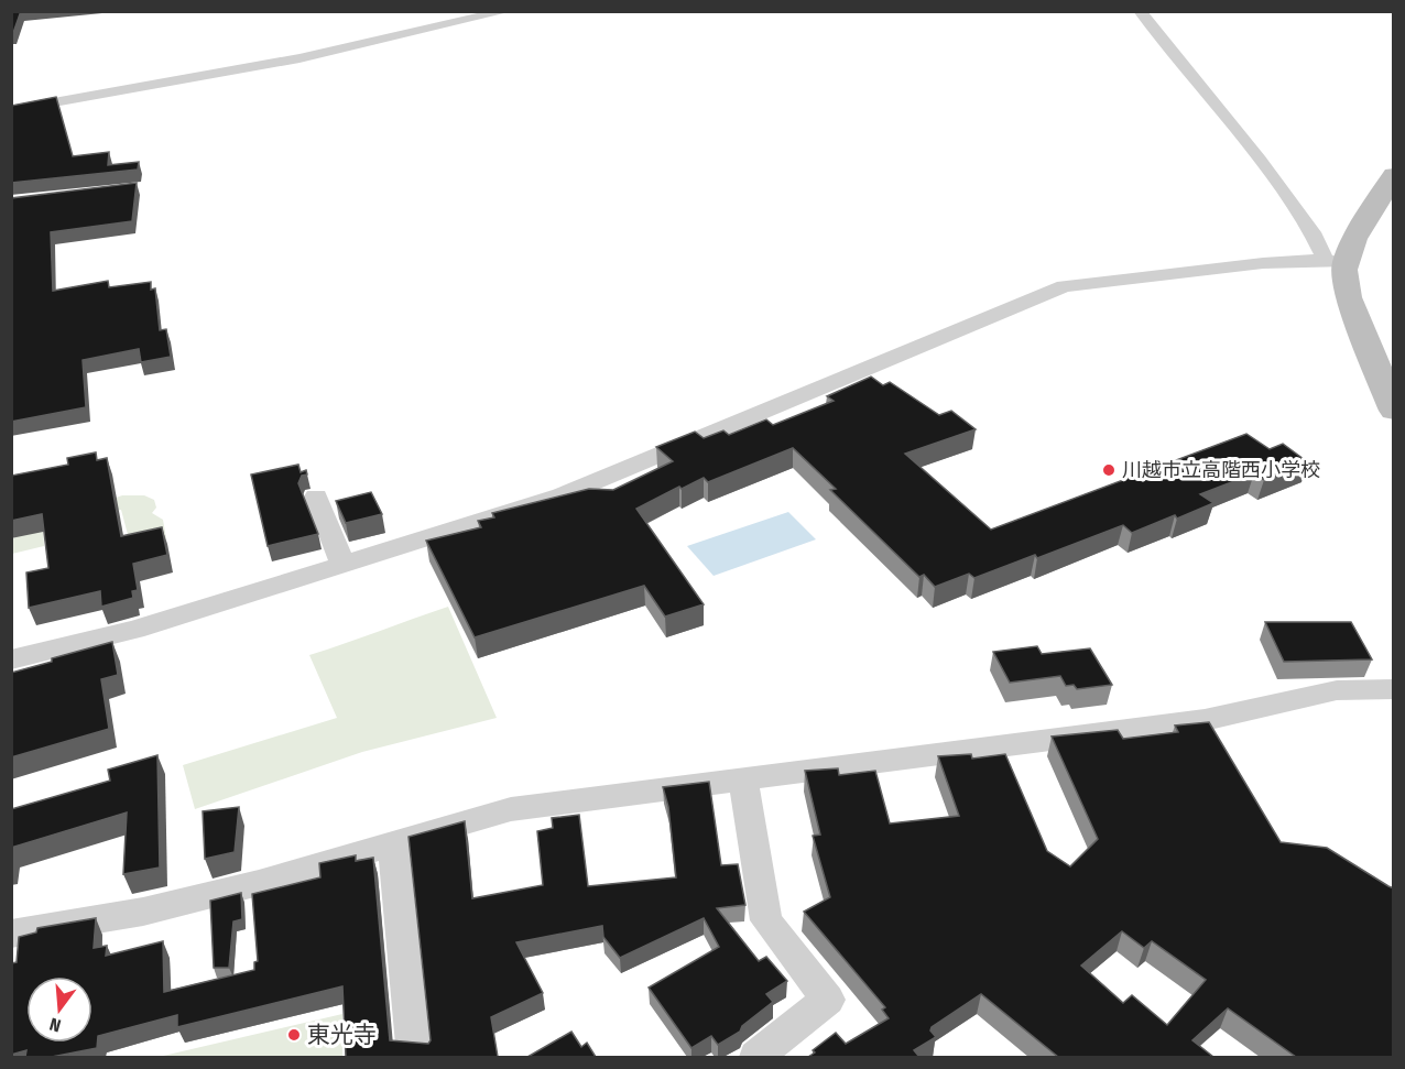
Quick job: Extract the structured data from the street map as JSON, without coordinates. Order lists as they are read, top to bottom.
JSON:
{
  "places": ["川越市立高階西小学校", "東光寺"],
  "north": "bottom"
}
